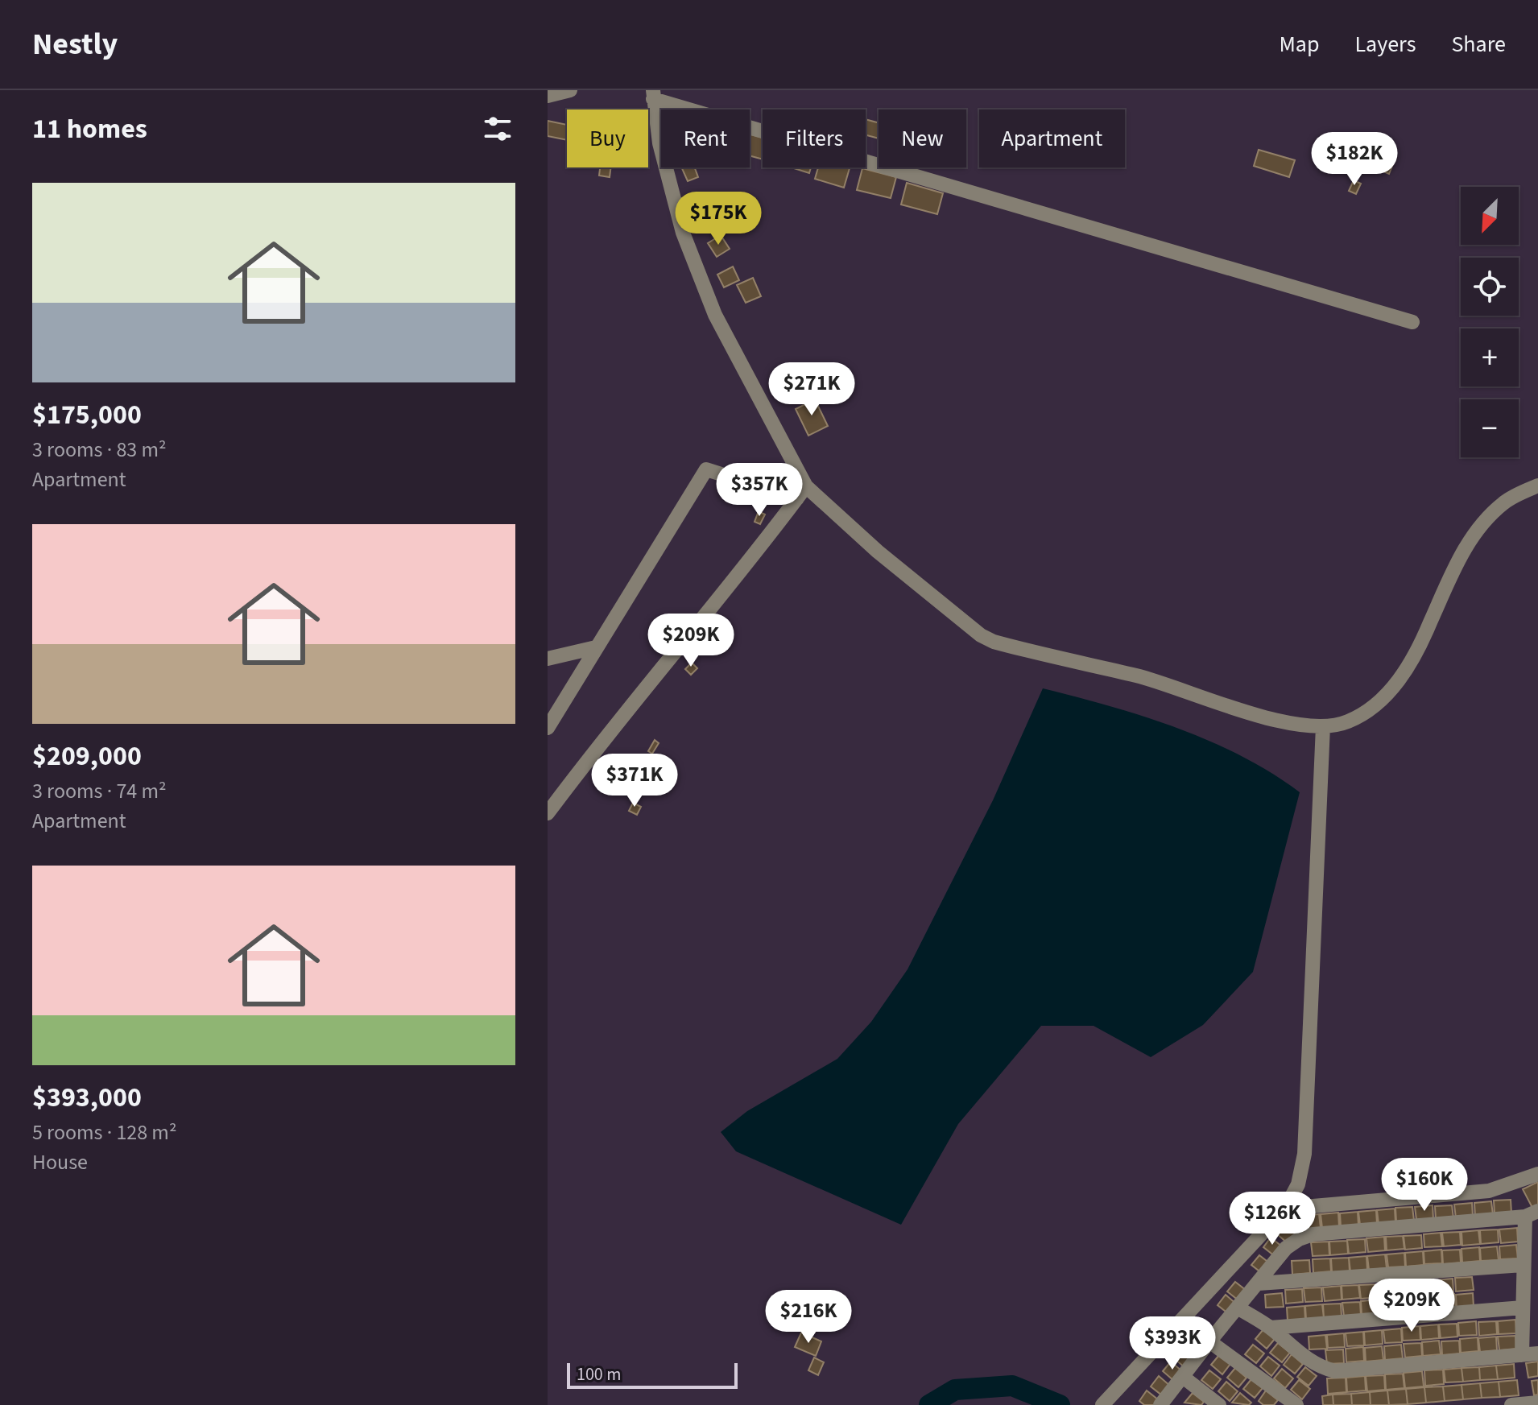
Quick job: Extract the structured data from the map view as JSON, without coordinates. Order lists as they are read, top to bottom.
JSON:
{
  "scale_bar": "100 m",
  "north": "bottom left",
  "page": {
    "header": "Nestly",
    "nav": ["Map", "Layers", "Share"],
    "heading": "11 homes",
    "chip": [
      "Buy",
      "Rent",
      "Filters",
      "New",
      "Apartment"
    ],
    "price": [
      "$182K",
      "$175K",
      "$271K",
      "$357K",
      "$209K",
      "$371K",
      "$160K",
      "$126K",
      "$209K",
      "$216K",
      "$393K"
    ],
    "list": [
      {
        "name": "$175,000",
        "note": "3 rooms · 83 m² · Apartment"
      },
      {
        "name": "$209,000",
        "note": "3 rooms · 74 m² · Apartment"
      },
      {
        "name": "$393,000",
        "note": "5 rooms · 128 m² · House"
      }
    ],
    "map_buttons": ["+", "−"],
    "scale": "100 m"
  }
}
